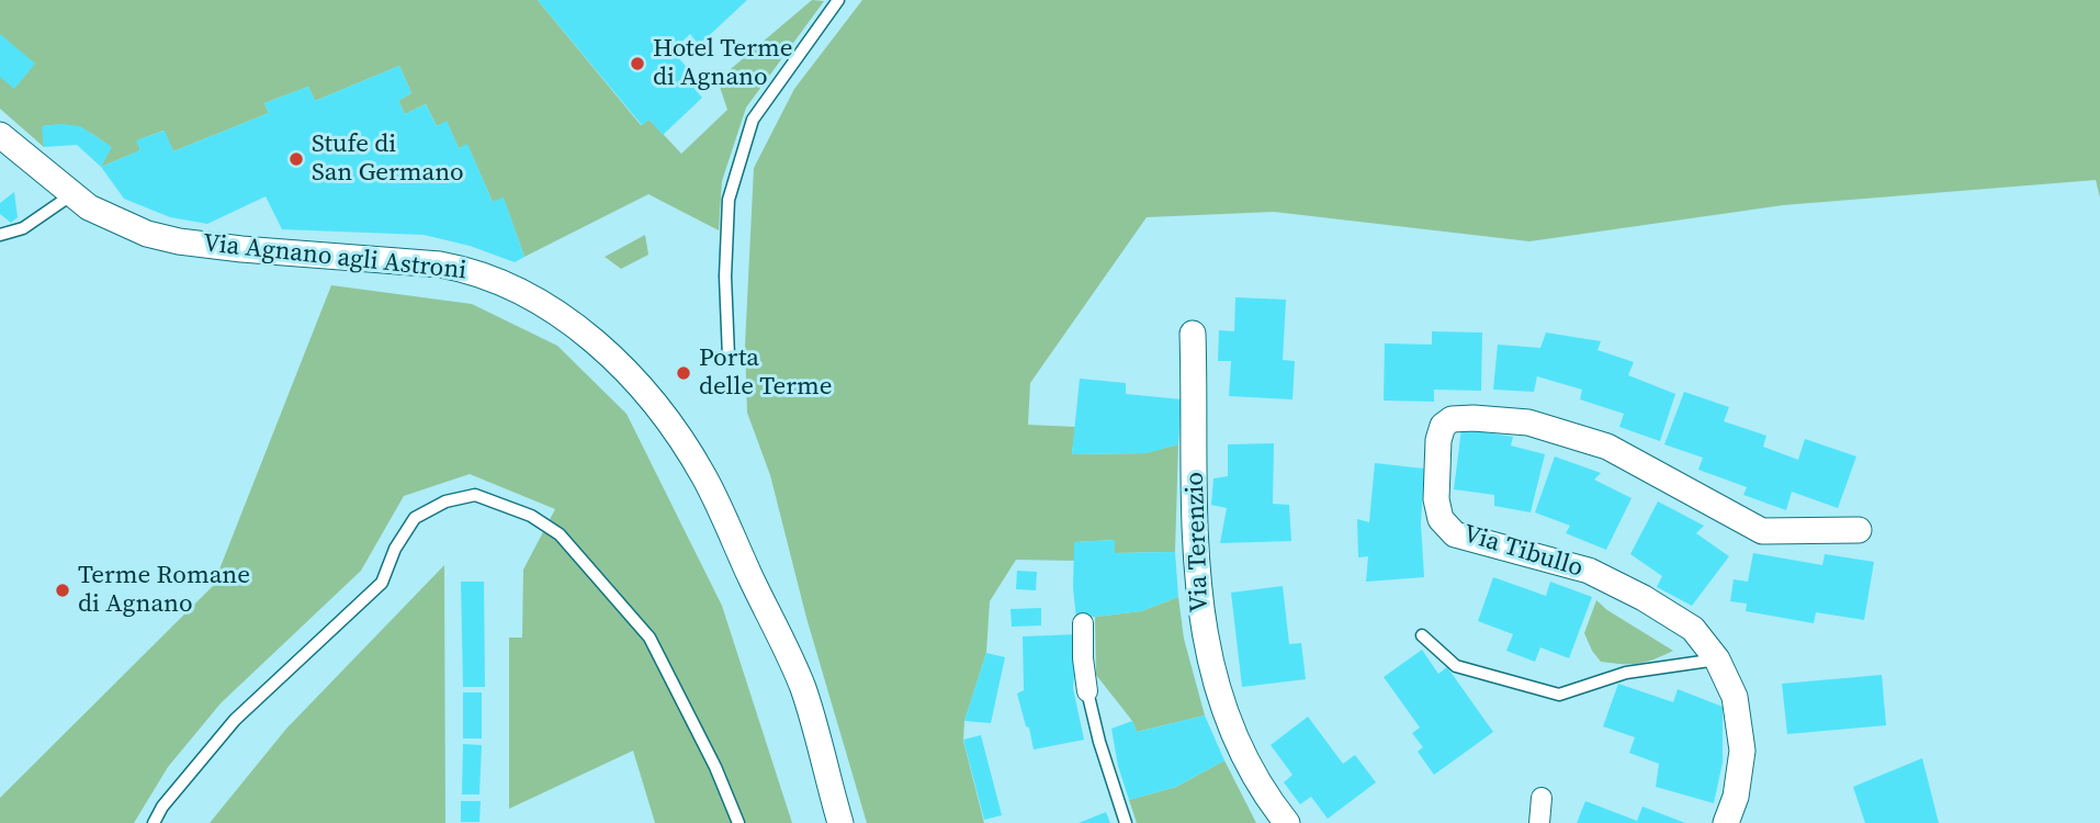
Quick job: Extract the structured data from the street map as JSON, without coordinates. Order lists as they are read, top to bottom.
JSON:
{
  "streets": {
    "street": ["Via Agnano agli Astroni", "Via Terenzio", "Via Tibullo"]
  },
  "places": [
    "Hotel Terme di Agnano",
    "Stufe di San Germano",
    "Porta delle Terme",
    "Terme Romane di Agnano"
  ]
}
